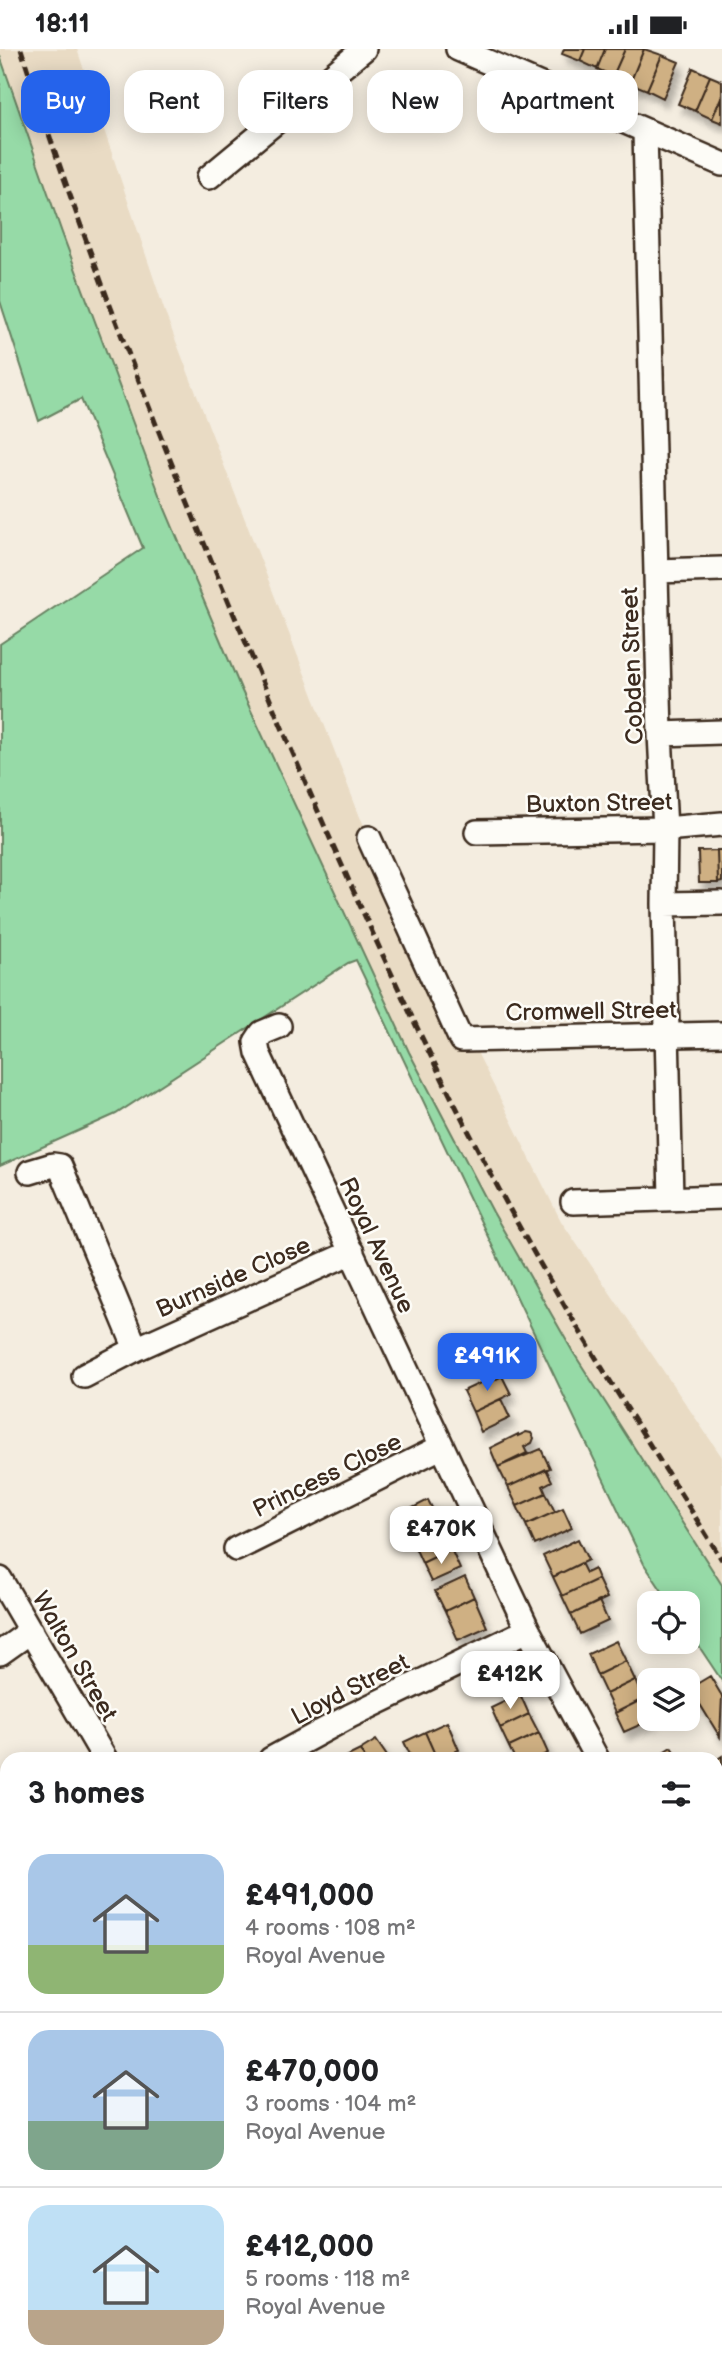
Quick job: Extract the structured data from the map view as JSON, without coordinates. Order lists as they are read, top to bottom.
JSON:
{
  "streets": {
    "street": [
      "Cobden Street",
      "Buxton Street",
      "Cromwell Street",
      "Royal Avenue",
      "Burnside Close",
      "Princess Close",
      "Walton Street",
      "Lloyd Street"
    ]
  },
  "crossings": [
    ["Cobden Street", "Buxton Street"],
    ["Cobden Street", "Cromwell Street"],
    ["Royal Avenue", "Burnside Close"],
    ["Royal Avenue", "Princess Close"],
    ["Royal Avenue", "Lloyd Street"]
  ],
  "page": {
    "status": "18:11",
    "chip": [
      "Buy",
      "Rent",
      "Filters",
      "New",
      "Apartment"
    ],
    "price": ["£491K", "£470K", "£412K"],
    "heading": "3 homes",
    "list": [
      {
        "name": "£491,000",
        "note": "4 rooms · 108 m² · Royal Avenue"
      },
      {
        "name": "£470,000",
        "note": "3 rooms · 104 m² · Royal Avenue"
      },
      {
        "name": "£412,000",
        "note": "5 rooms · 118 m² · Royal Avenue"
      }
    ]
  }
}
